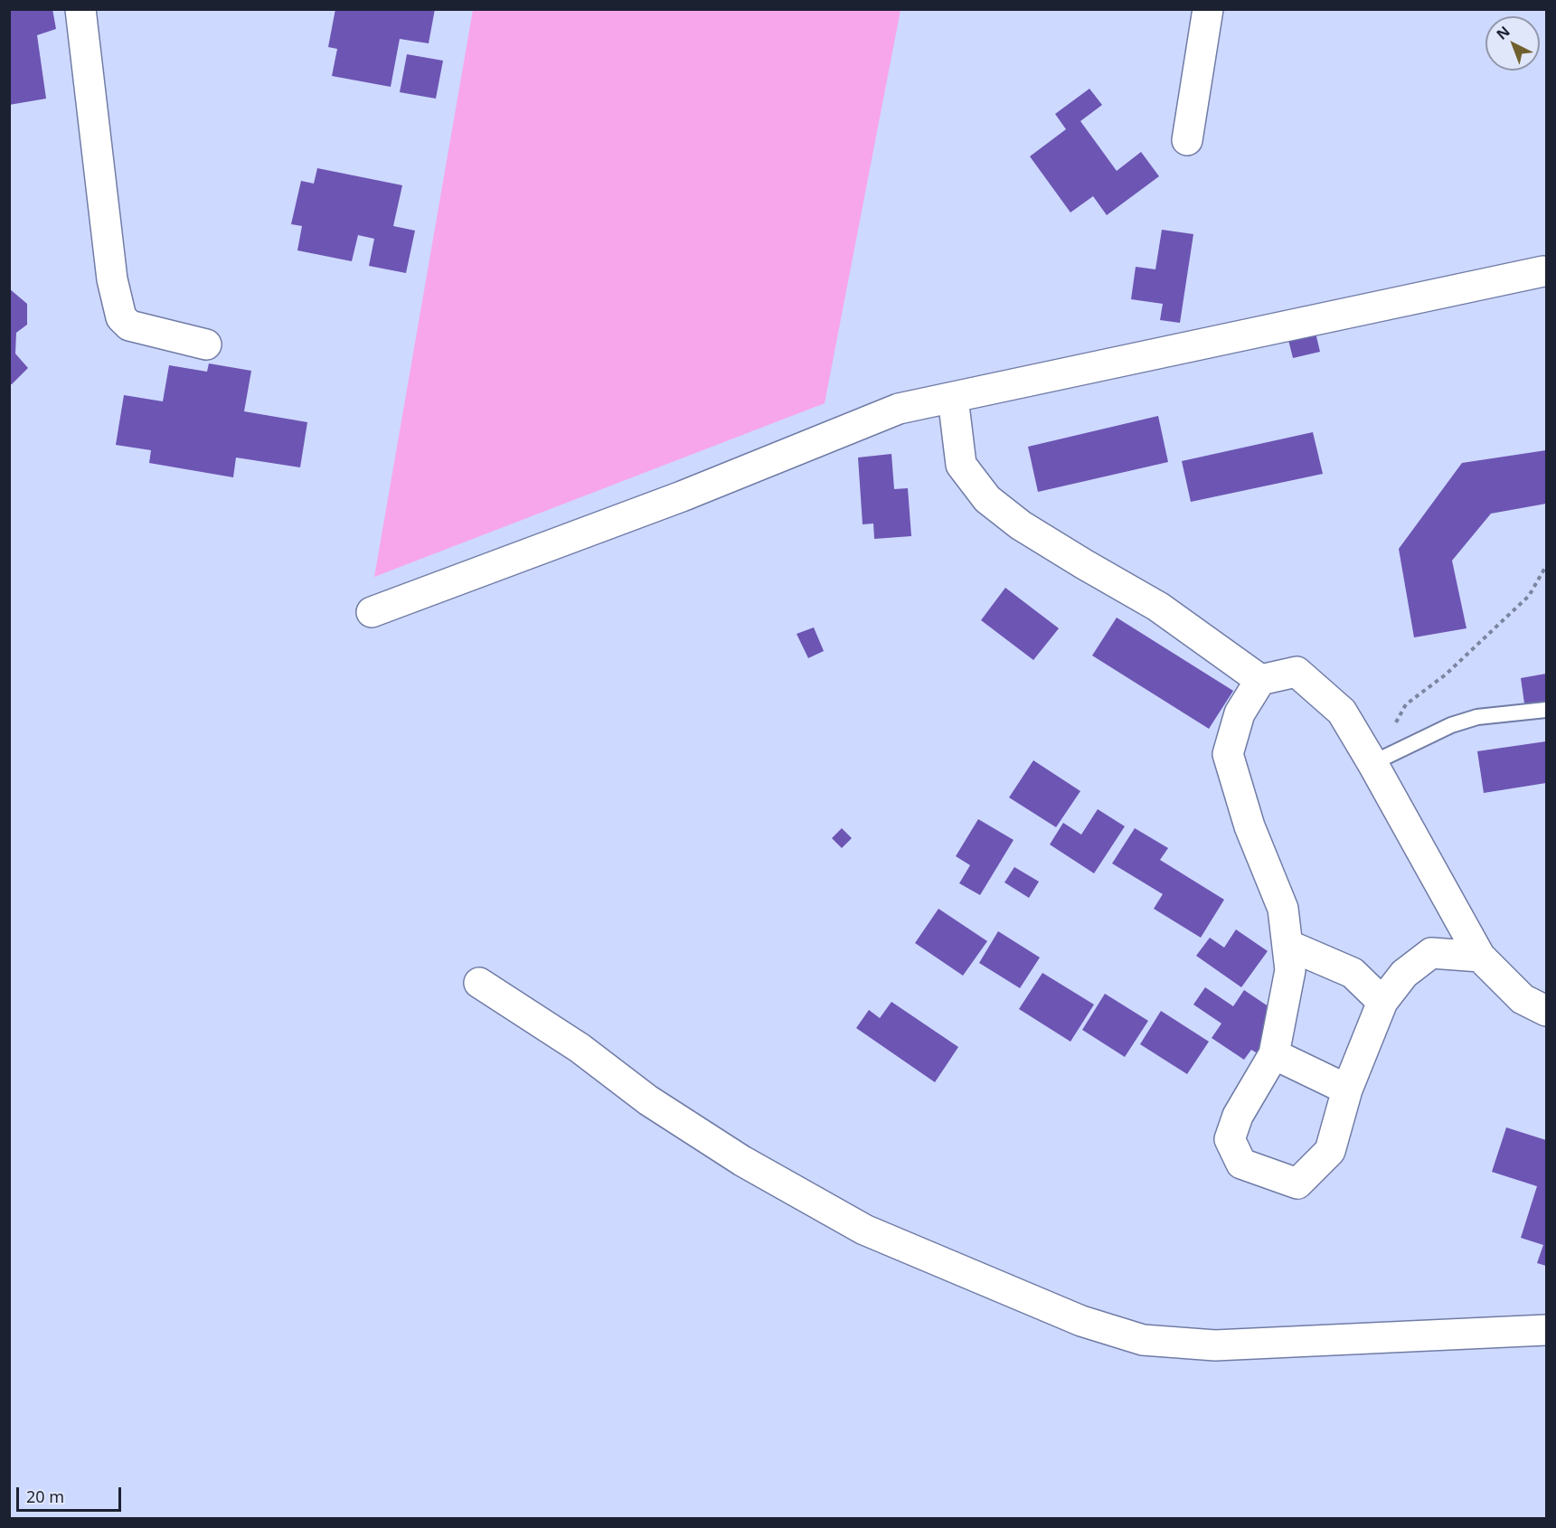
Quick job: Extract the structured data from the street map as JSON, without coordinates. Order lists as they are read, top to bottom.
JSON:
{
  "scale_bar": "20 m",
  "north": "top left"
}
